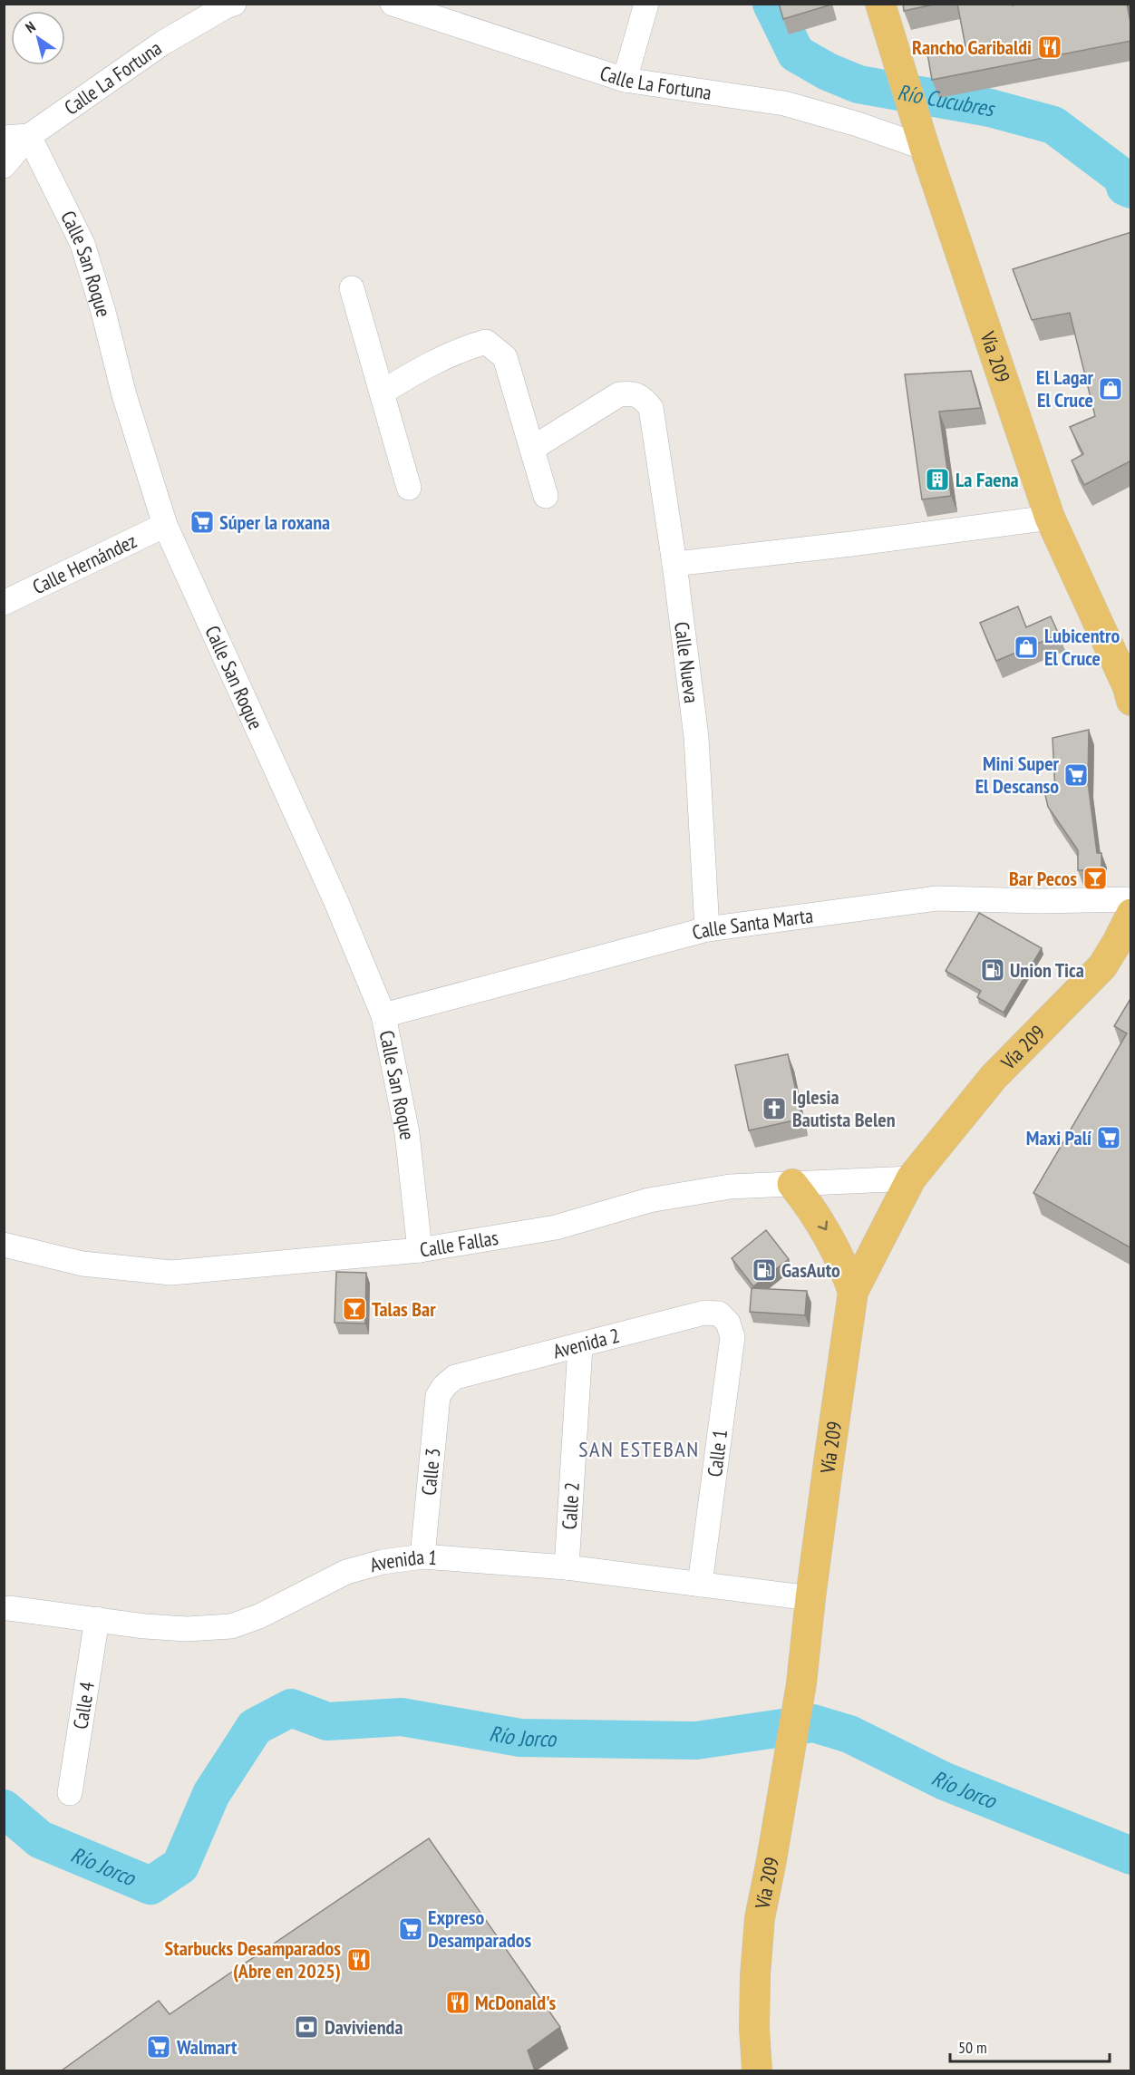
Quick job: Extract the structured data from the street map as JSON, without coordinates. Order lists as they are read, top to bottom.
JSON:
{
  "streets": {
    "main road": ["Vía 209"],
    "street": [
      "Calle La Fortuna",
      "Calle San Roque",
      "Calle Hernández",
      "Calle Nueva",
      "Calle Santa Marta",
      "Calle Fallas",
      "Avenida 2",
      "Calle 1",
      "Calle 3",
      "Calle 2",
      "Avenida 1",
      "Calle 4"
    ]
  },
  "crossings": [
    ["Calle La Fortuna", "Calle San Roque"],
    ["Calle La Fortuna", "Vía 209"],
    ["Calle San Roque", "Calle Hernández"],
    ["Calle San Roque", "Calle Santa Marta"],
    ["Calle San Roque", "Calle Fallas"],
    ["Vía 209", "Calle Fallas"],
    ["Vía 209", "Avenida 1"],
    ["Calle Nueva", "Calle Santa Marta"],
    ["Avenida 2", "Calle 1"],
    ["Avenida 2", "Calle 3"],
    ["Avenida 2", "Calle 2"],
    ["Calle 1", "Avenida 1"],
    ["Calle 3", "Avenida 1"],
    ["Calle 2", "Avenida 1"],
    ["Avenida 1", "Calle 4"]
  ],
  "districts": ["SAN ESTEBAN"],
  "water": ["Río Cucubres", "Río Jorco"],
  "places": {
    "restaurant": ["Rancho Garibaldi", "Starbucks Desamparados (Abre en 2025)", "McDonald's"],
    "shop": ["El Lagar El Cruce", "Lubicentro El Cruce"],
    "building": ["La Faena"],
    "supermarket": [
      "Súper la roxana",
      "Mini Super El Descanso",
      "Maxi Palí",
      "Expreso Desamparados",
      "Walmart"
    ],
    "bar": ["Bar Pecos", "Talas Bar"],
    "fuel station": ["Union Tica", "GasAuto"],
    "church": ["Iglesia Bautista Belen"],
    "bank": ["Davivienda"]
  },
  "scale_bar": "50 m",
  "north": "top left"
}
